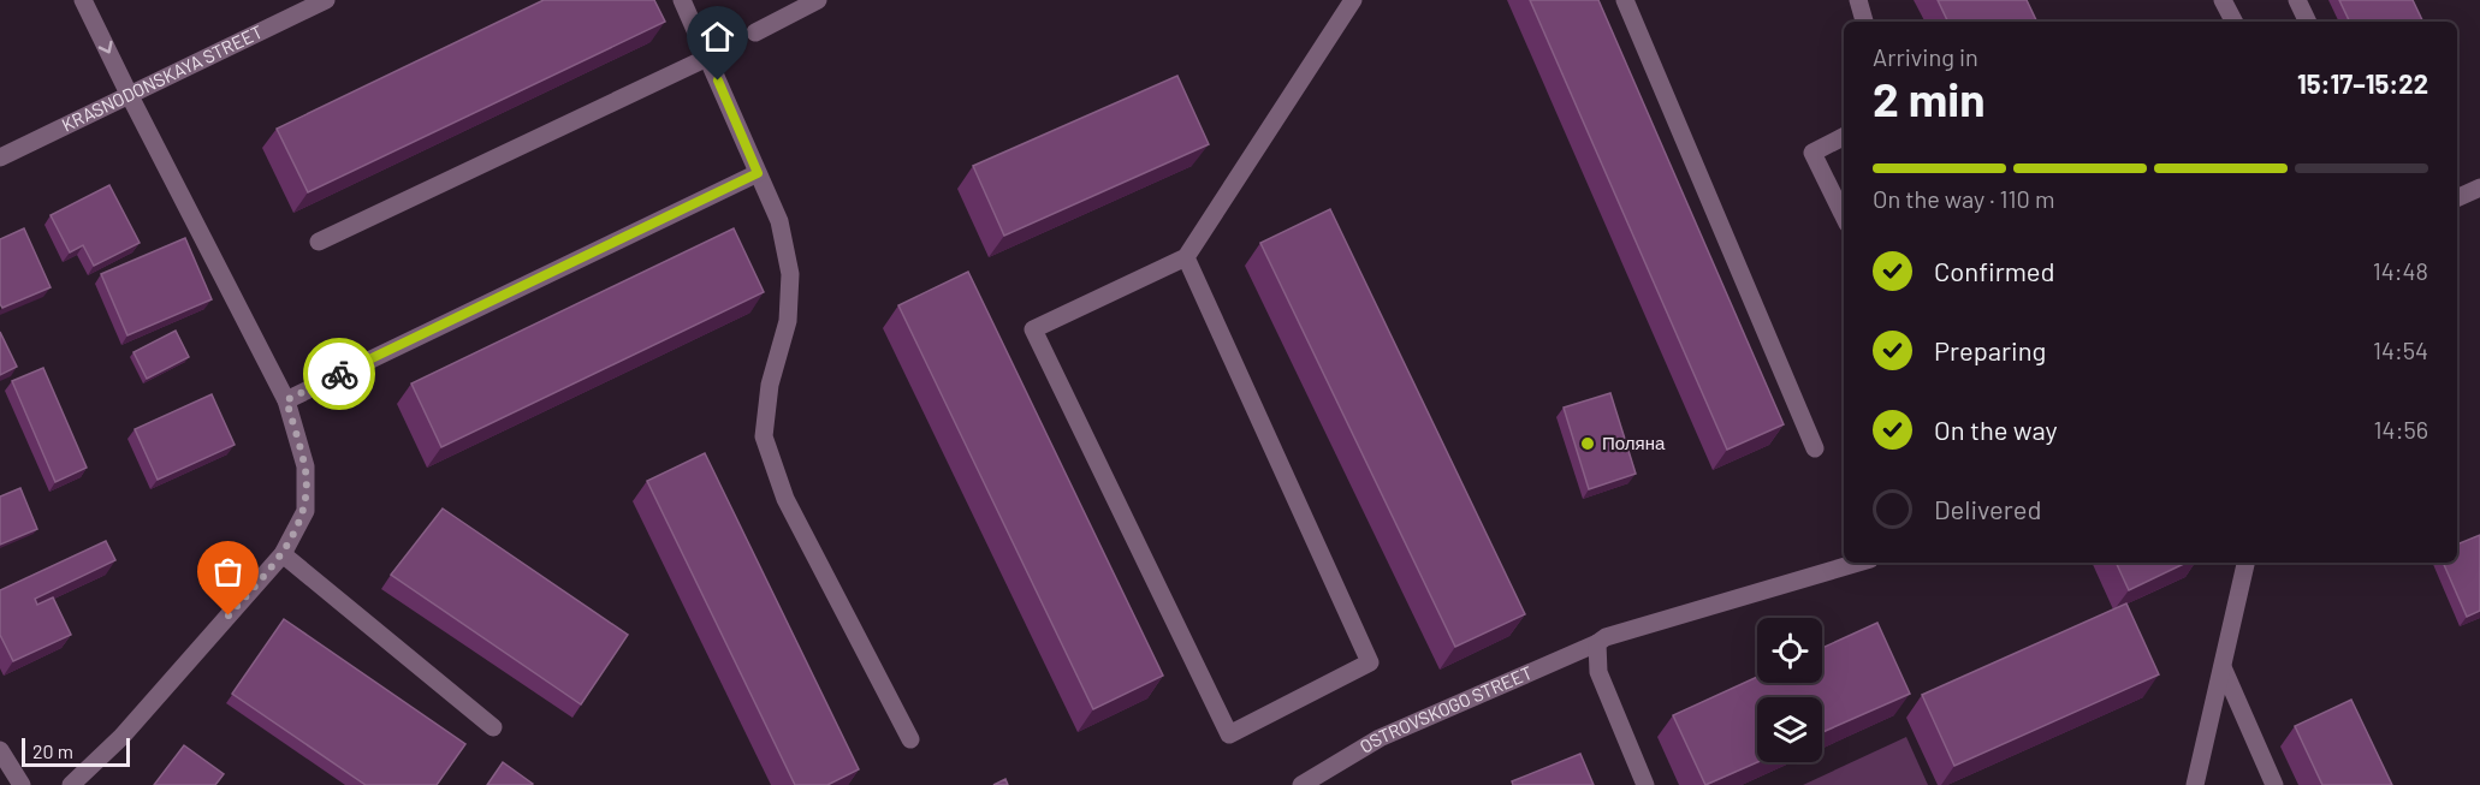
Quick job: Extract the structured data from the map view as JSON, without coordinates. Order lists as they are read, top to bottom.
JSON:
{
  "streets": {
    "street": ["KRASNODONSKAYA STREET", "OSTROVSKOGO STREET"]
  },
  "places": ["Поляна"],
  "scale_bar": "20 m",
  "page": {
    "heading": ["2 min", "Arriving in", "15:17–15:22"],
    "bar": "On the way · 110 m",
    "list": [
      ["Confirmed", "14:48"],
      ["Preparing", "14:54"],
      ["On the way", "14:56"],
      "Delivered"
    ],
    "scale": "20 m"
  }
}
